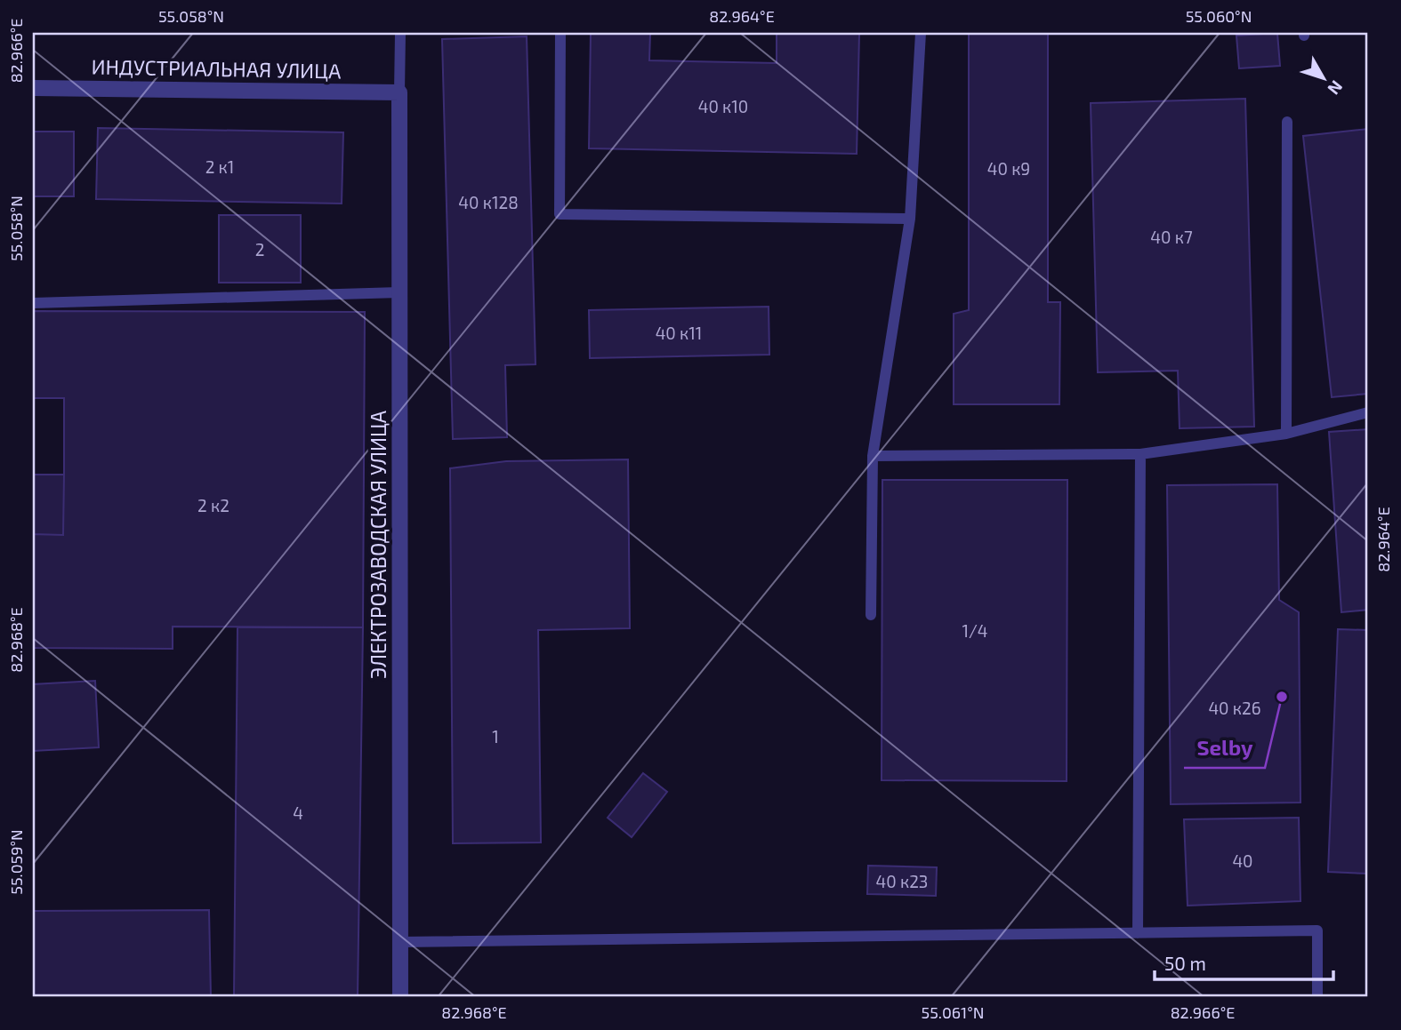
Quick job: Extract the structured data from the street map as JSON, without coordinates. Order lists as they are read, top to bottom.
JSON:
{
  "streets": {
    "street": ["ИНДУСТРИАЛЬНАЯ УЛИЦА", "ЭЛЕКТРОЗАВОДСКАЯ УЛИЦА"]
  },
  "crossings": [
    ["ИНДУСТРИАЛЬНАЯ УЛИЦА", "ЭЛЕКТРОЗАВОДСКАЯ УЛИЦА"]
  ],
  "places": ["Selby"],
  "house_numbers": [
    "40 к10",
    "2 к1",
    "40 к9",
    "40 к128",
    "40 к7",
    "2",
    "40 к11",
    "2 к2",
    "1/4",
    "40 к26",
    "1",
    "4",
    "40",
    "40 к23"
  ],
  "scale_bar": "50 m",
  "north": "bottom right",
  "coordinates": [
    "55.058°N",
    "82.964°E",
    "55.060°N",
    "82.966°E",
    "82.968°E",
    "55.059°N",
    "55.061°N"
  ]
}
